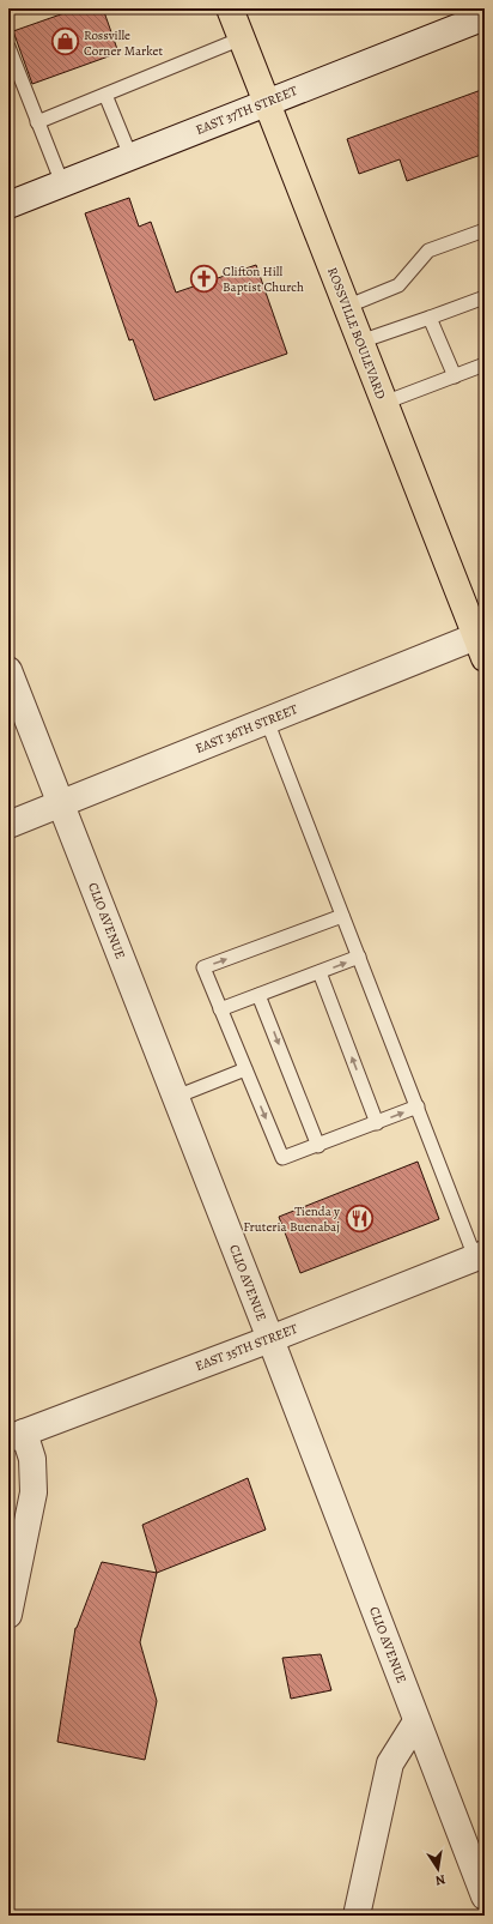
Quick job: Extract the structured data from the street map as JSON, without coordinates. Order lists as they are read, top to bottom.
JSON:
{
  "streets": {
    "highway": ["ROSSVILLE BOULEVARD"],
    "street": [
      "EAST 37TH STREET",
      "EAST 36TH STREET",
      "CLIO AVENUE",
      "EAST 35TH STREET"
    ]
  },
  "crossings": [
    ["EAST 37TH STREET", "ROSSVILLE BOULEVARD"],
    ["ROSSVILLE BOULEVARD", "EAST 36TH STREET"],
    ["EAST 36TH STREET", "CLIO AVENUE"],
    ["CLIO AVENUE", "EAST 35TH STREET"]
  ],
  "places": {
    "shop": ["Rossville Corner Market"],
    "church": ["Clifton Hill Baptist Church"],
    "restaurant": ["Tienda y Fruteria Buenabaj"]
  },
  "north": "bottom"
}
